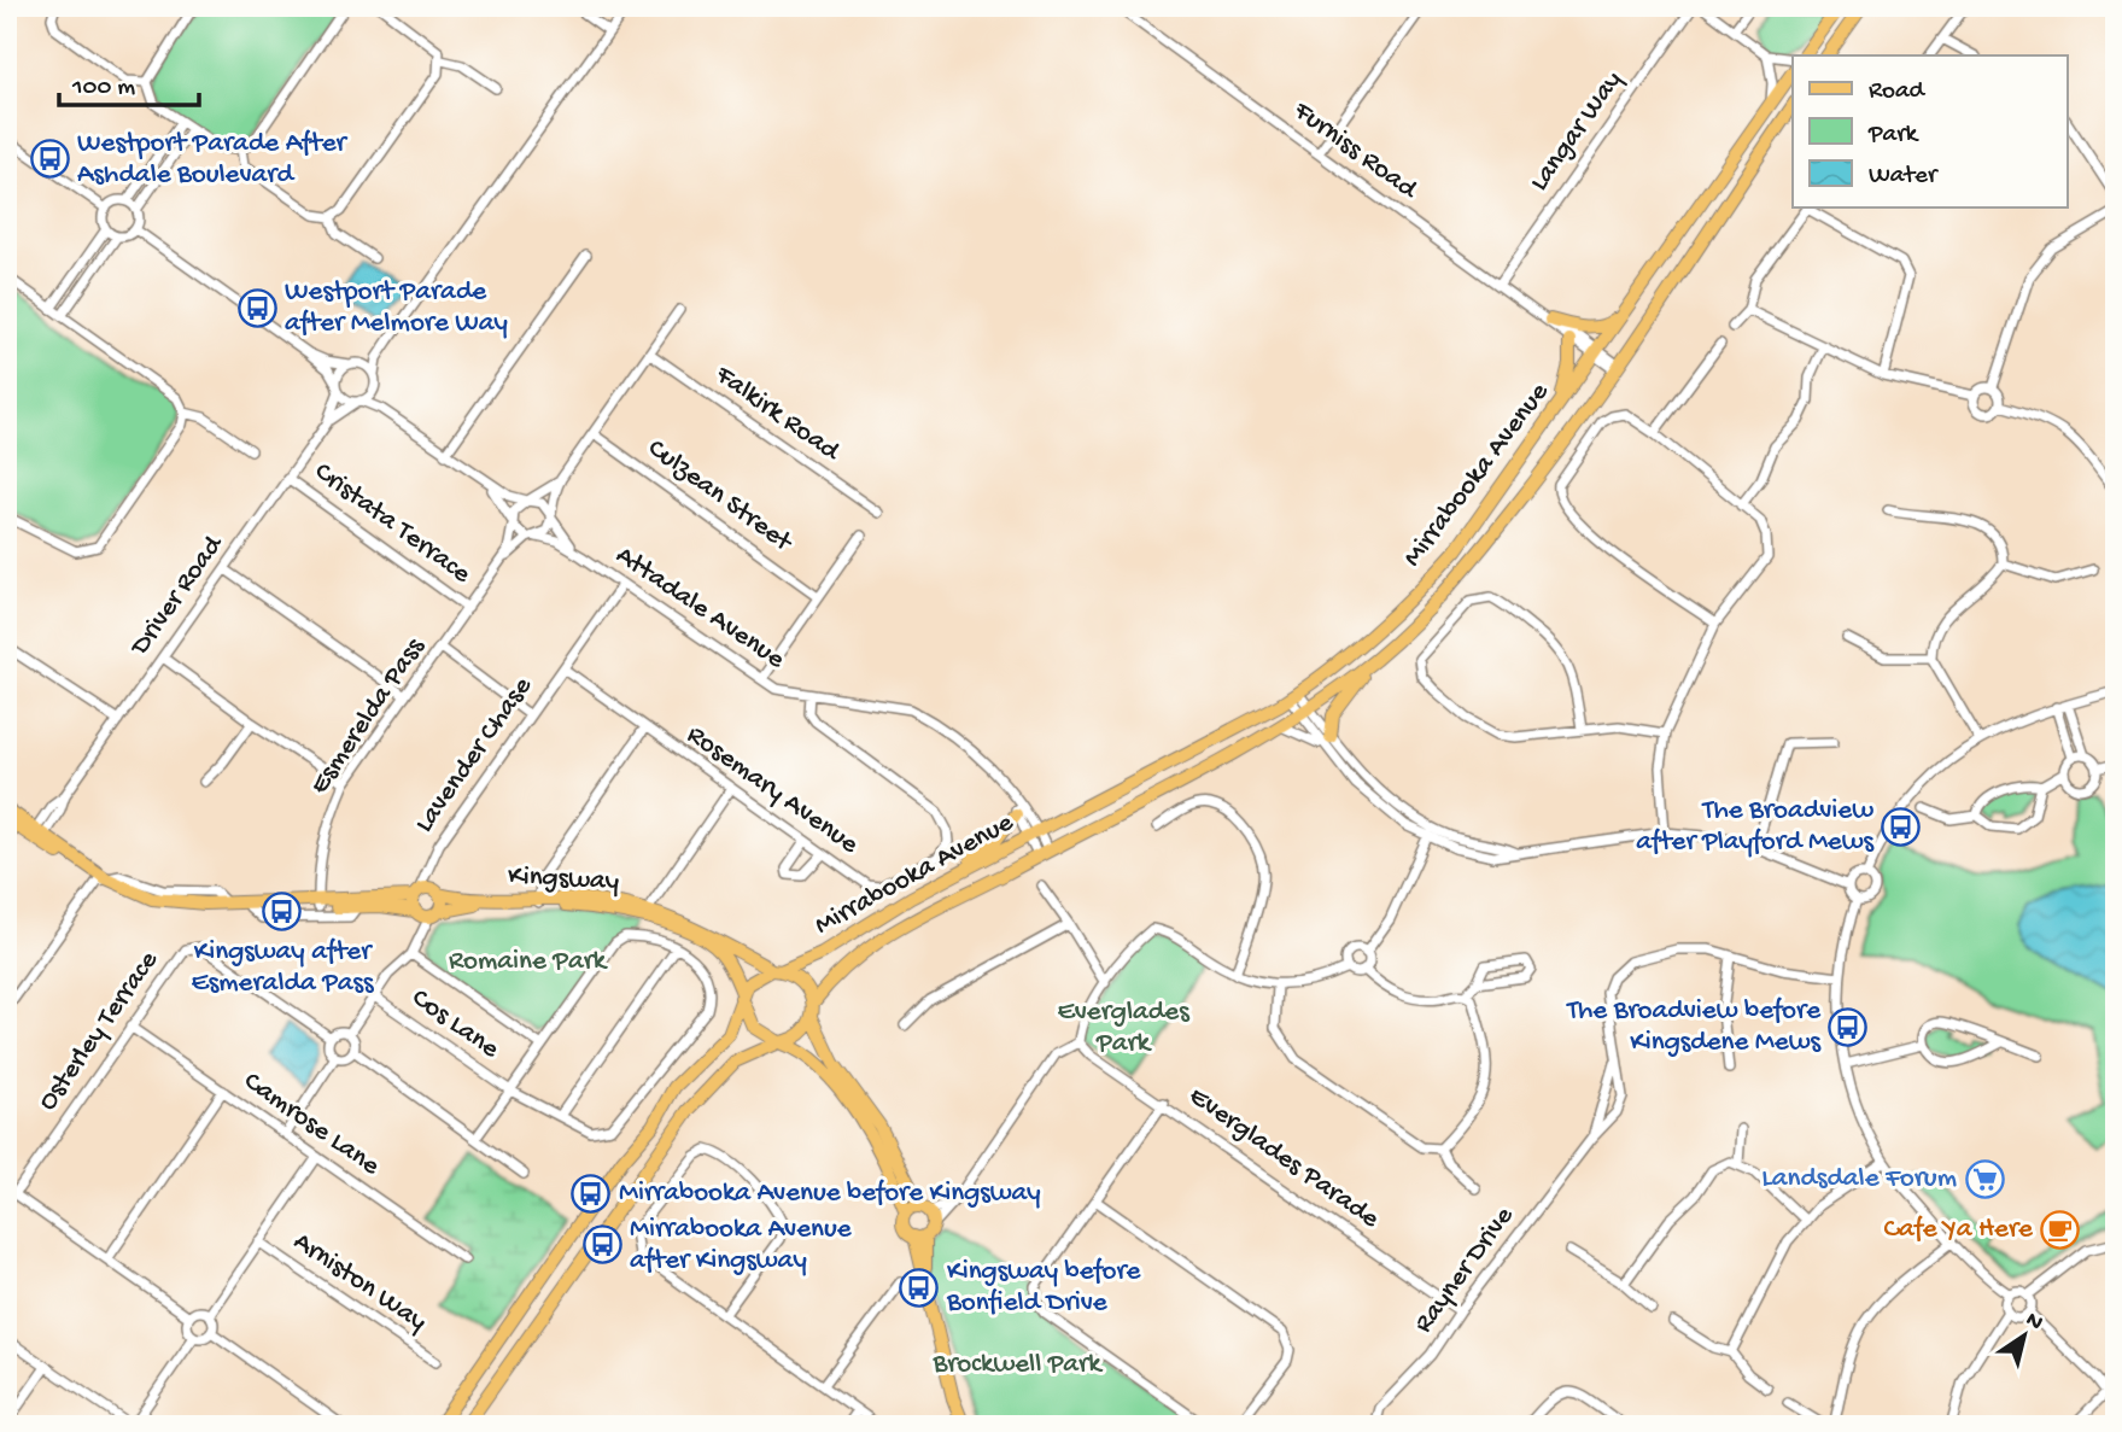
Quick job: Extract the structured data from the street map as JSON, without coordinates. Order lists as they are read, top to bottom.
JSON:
{
  "streets": {
    "main road": ["Mirrabooka Avenue", "Kingsway"],
    "street": [
      "Langar Way",
      "Furniss Road",
      "Falkirk Road",
      "Culzean Street",
      "Cristata Terrace",
      "Driver Road",
      "Attadale Avenue",
      "Esmerelda Pass",
      "Lavender Chase",
      "Rosemary Avenue",
      "Cos Lane",
      "Osterley Terrace",
      "Camrose Lane",
      "Everglades Parade",
      "Rayner Drive",
      "Arniston Way"
    ]
  },
  "crossings": [
    ["Langar Way", "Furniss Road"],
    ["Furniss Road", "Mirrabooka Avenue"],
    ["Mirrabooka Avenue", "Attadale Avenue"],
    ["Mirrabooka Avenue", "Kingsway"],
    ["Cristata Terrace", "Driver Road"],
    ["Cristata Terrace", "Esmerelda Pass"],
    ["Driver Road", "Kingsway"],
    ["Attadale Avenue", "Esmerelda Pass"],
    ["Attadale Avenue", "Lavender Chase"],
    ["Attadale Avenue", "Rosemary Avenue"],
    ["Esmerelda Pass", "Kingsway"],
    ["Lavender Chase", "Rosemary Avenue"],
    ["Lavender Chase", "Kingsway"],
    ["Osterley Terrace", "Camrose Lane"],
    ["Everglades Parade", "Rayner Drive"]
  ],
  "parks": ["Romaine Park", "Everglades Park", "Brockwell Park"],
  "places": {
    "bus stop": [
      "Westport Parade After Ashdale Boulevard",
      "Westport Parade after Melmore Way",
      "The Broadview after Playford Mews",
      "Kingsway after Esmeralda Pass",
      "The Broadview before Kingsdene Mews",
      "Mirrabooka Avenue before Kingsway",
      "Mirrabooka Avenue after Kingsway",
      "Kingsway before Bonfield Drive"
    ],
    "supermarket": ["Landsdale Forum"],
    "cafe": ["Cafe Ya Here"]
  },
  "legend": ["Road", "Park", "Water"],
  "scale_bar": "100 m",
  "north": "top right"
}
